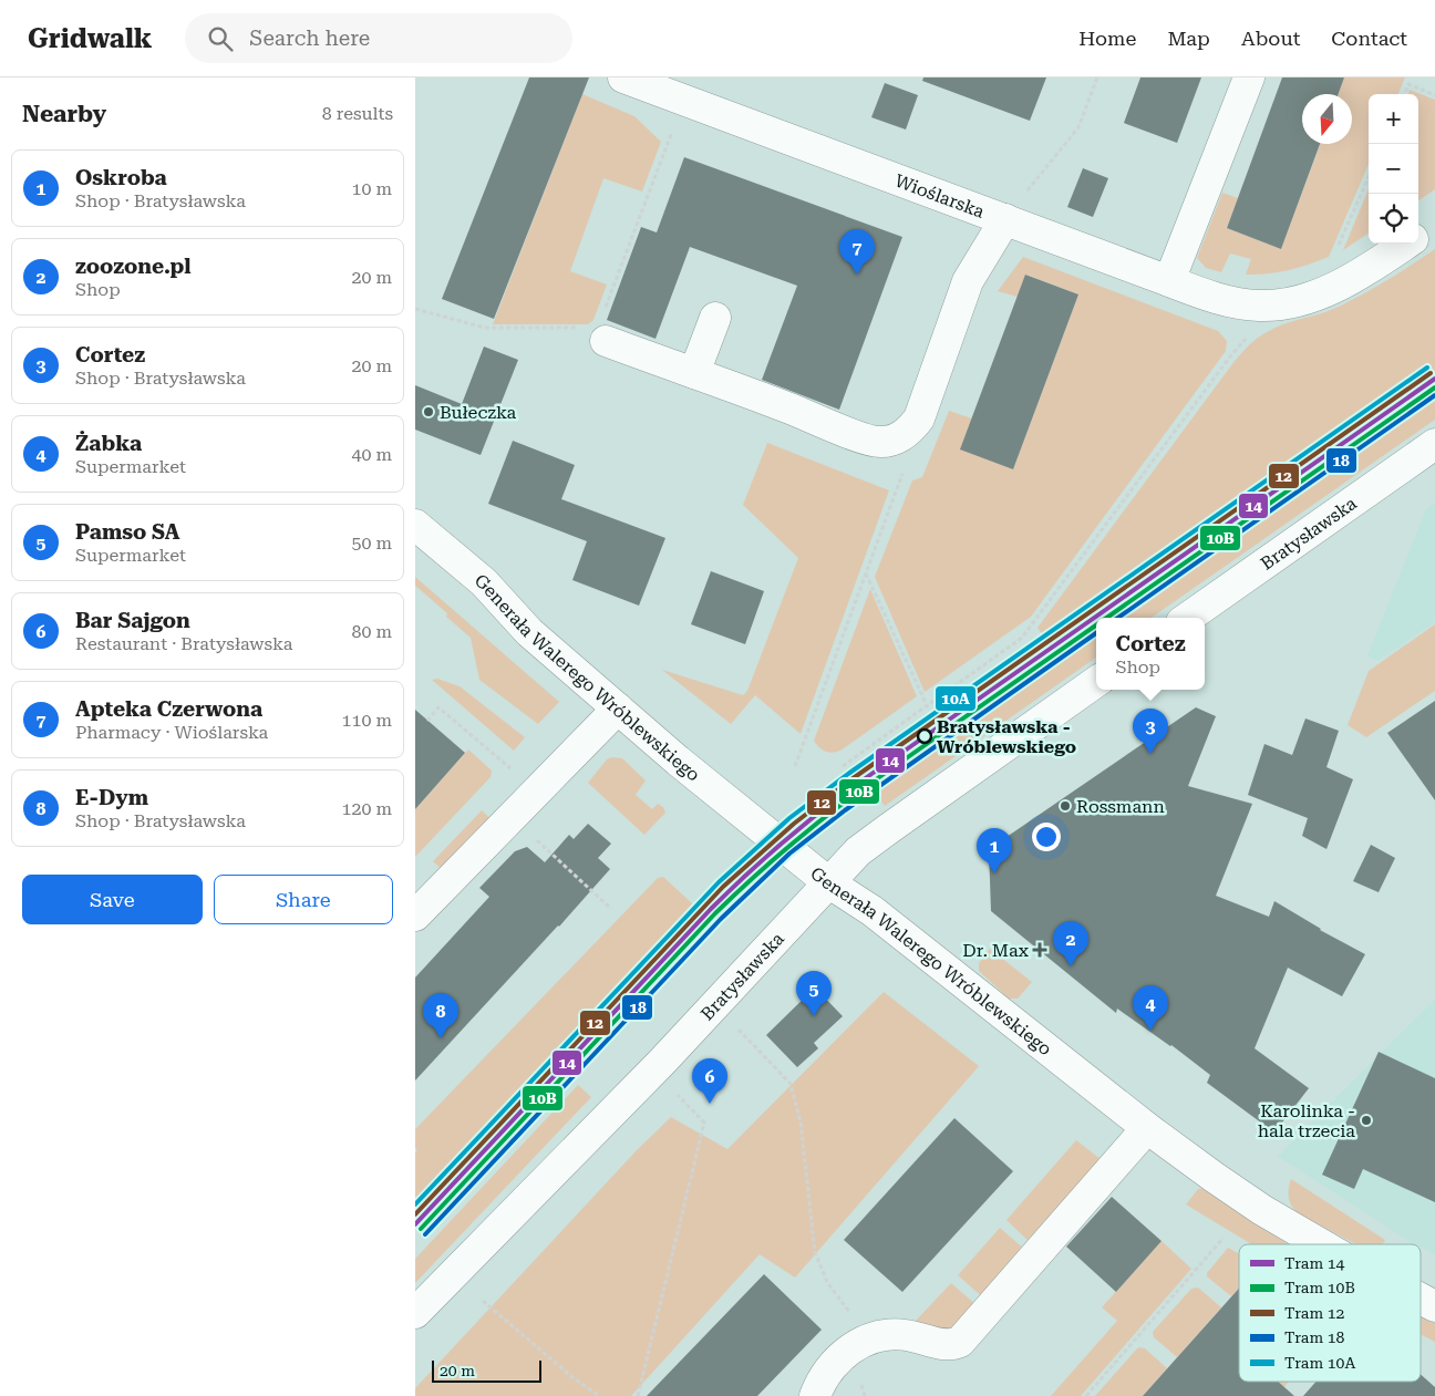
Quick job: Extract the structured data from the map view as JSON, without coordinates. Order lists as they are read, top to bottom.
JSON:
{
  "streets": {
    "street": ["Wioślarska", "Bratysławska", "Generała Walerego Wróblewskiego"]
  },
  "crossings": [
    ["Bratysławska", "Generała Walerego Wróblewskiego"]
  ],
  "places": {
    "other": [
      "Bułeczka",
      "Bratysławska - Wróblewskiego",
      "Rossmann",
      "Karolinka - hala trzecia"
    ],
    "health": ["Dr. Max"]
  },
  "lines": [
    "tram line 10A",
    "tram line 12",
    "tram line 14",
    "tram line 10B",
    "tram line 18"
  ],
  "legend": [
    "Tram 14",
    "Tram 10B",
    "Tram 12",
    "Tram 18",
    "Tram 10A"
  ],
  "scale_bar": "20 m",
  "north": "bottom",
  "page": {
    "header": "Gridwalk",
    "search": "Search here",
    "nav": [
      "Home",
      "Map",
      "About",
      "Contact"
    ],
    "heading": ["Nearby", "8 results"],
    "map_buttons": ["+", "−"],
    "list": [
      {
        "mark": "1",
        "name": "Oskroba",
        "note": "Shop · Bratysławska",
        "value": "10 m"
      },
      {
        "mark": "2",
        "name": "zoozone.pl",
        "note": "Shop",
        "value": "20 m"
      },
      {
        "mark": "3",
        "name": "Cortez",
        "note": "Shop · Bratysławska",
        "value": "20 m"
      },
      {
        "mark": "4",
        "name": "Żabka",
        "note": "Supermarket",
        "value": "40 m"
      },
      {
        "mark": "5",
        "name": "Pamso SA",
        "note": "Supermarket",
        "value": "50 m"
      },
      {
        "mark": "6",
        "name": "Bar Sajgon",
        "note": "Restaurant · Bratysławska",
        "value": "80 m"
      },
      {
        "mark": "7",
        "name": "Apteka Czerwona",
        "note": "Pharmacy · Wioślarska",
        "value": "110 m"
      },
      {
        "mark": "8",
        "name": "E-Dym",
        "note": "Shop · Bratysławska",
        "value": "120 m"
      }
    ],
    "pins": [
      "7",
      "3",
      "1",
      "2",
      "5",
      "4",
      "8",
      "6"
    ],
    "popup": ["Cortez", "Shop"],
    "buttons": ["Save", "Share"],
    "scale": "20 m"
  }
}
